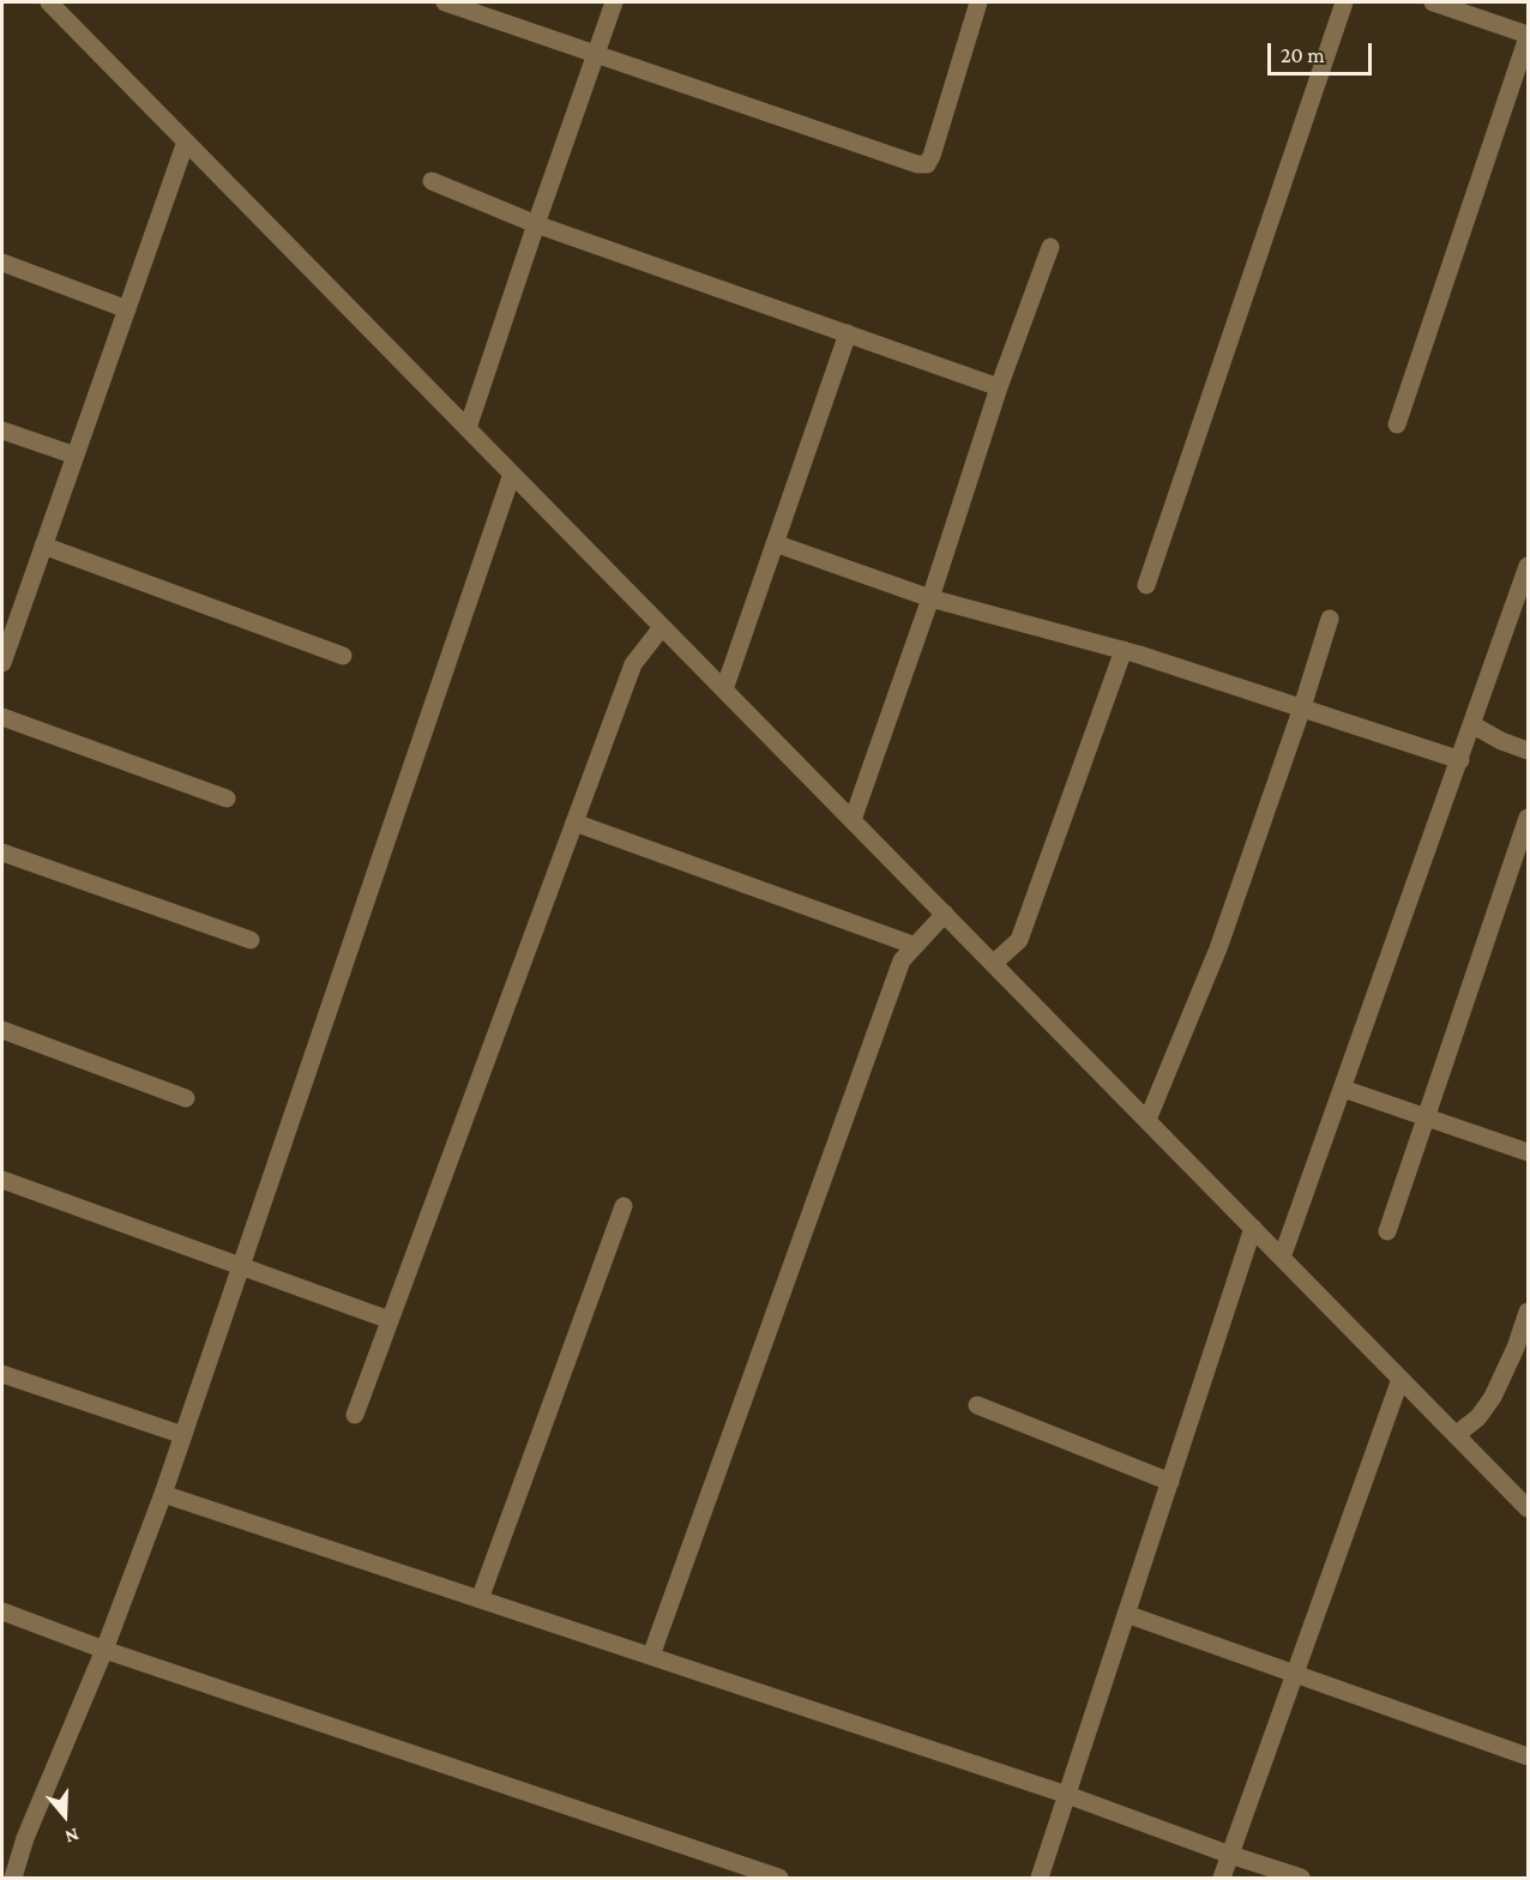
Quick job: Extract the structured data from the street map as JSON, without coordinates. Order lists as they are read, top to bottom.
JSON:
{
  "scale_bar": "20 m",
  "north": "bottom"
}
